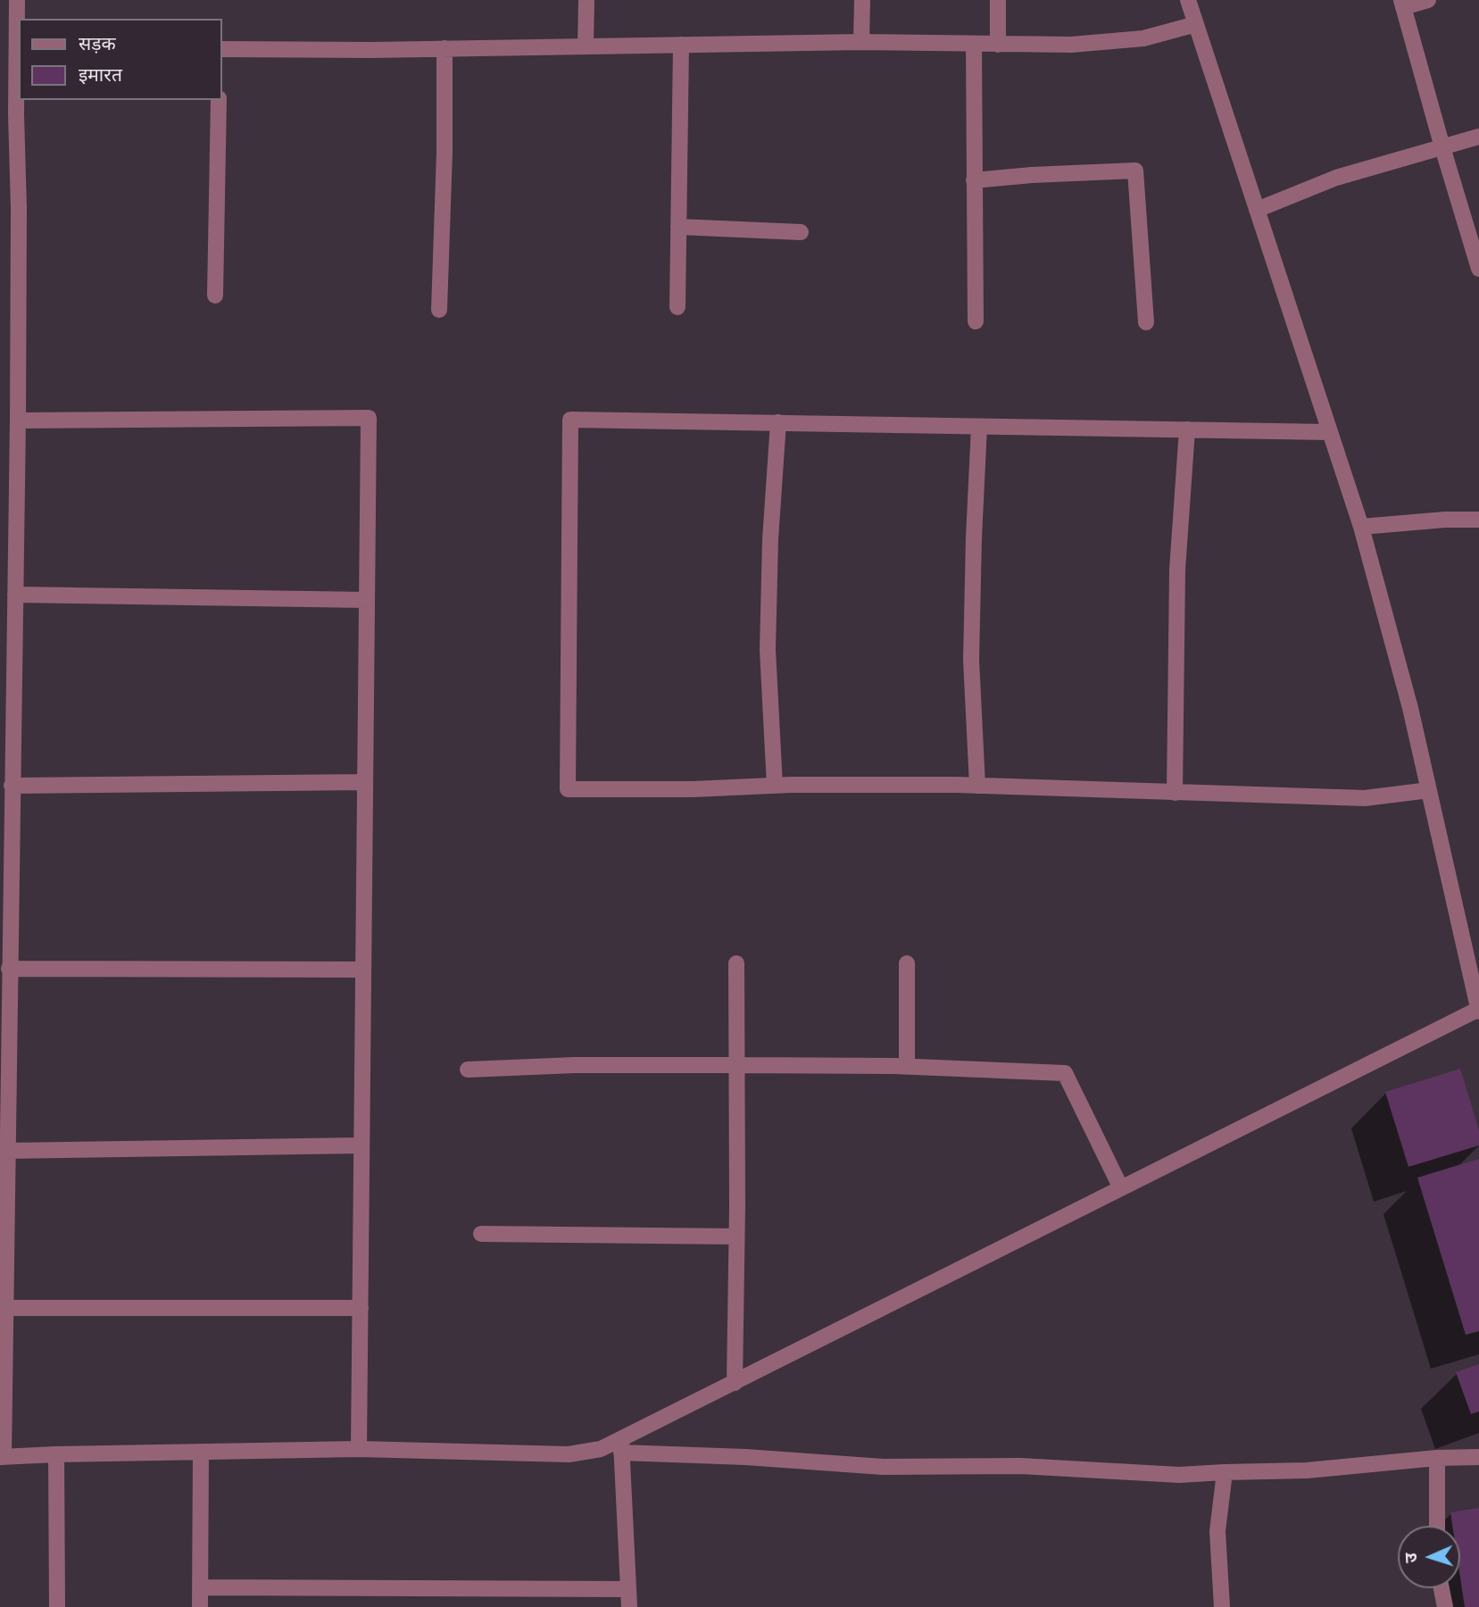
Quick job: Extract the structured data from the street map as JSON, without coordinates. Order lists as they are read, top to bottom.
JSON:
{
  "legend": ["सड़क", "इमारत"],
  "north": "left"
}
